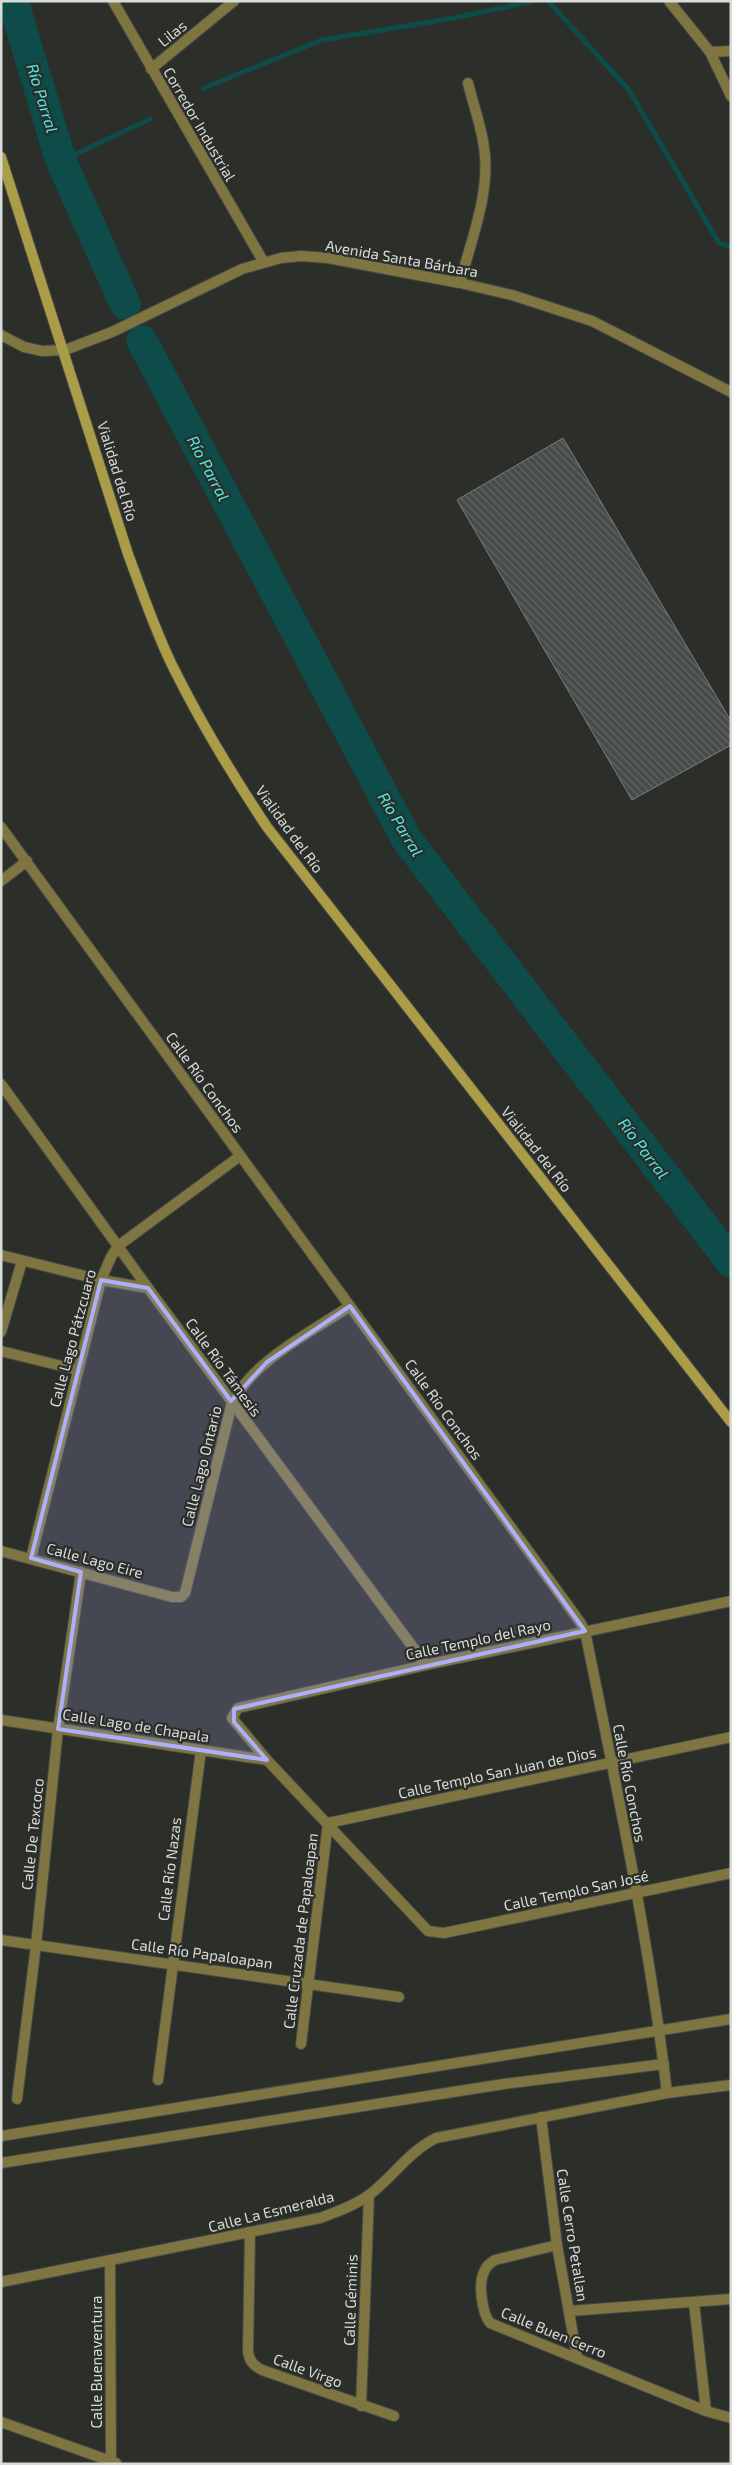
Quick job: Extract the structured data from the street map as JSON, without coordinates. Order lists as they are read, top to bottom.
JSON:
{
  "streets": {
    "main road": ["Vialidad del Río"],
    "street": [
      "Lilas",
      "Corredor Industrial",
      "Avenida Santa Bárbara",
      "Calle Río Conchos",
      "Calle Lago Pátzcuaro",
      "Calle Río Támesis",
      "Calle Lago Ontario",
      "Calle Lago Eire",
      "Calle Templo del Rayo",
      "Calle Lago de Chapala",
      "Calle Templo San Juan de Dios",
      "Calle De Texcoco",
      "Calle Río Nazas",
      "Calle Templo San José",
      "Calle Cruzada de Papaloapan",
      "Calle Río Papaloapan",
      "Calle La Esmeralda",
      "Calle Cerro Petallan",
      "Calle Géminis",
      "Calle Buen Cerro",
      "Calle Buenaventura",
      "Calle Virgo"
    ]
  },
  "crossings": [
    ["Lilas", "Corredor Industrial"],
    ["Corredor Industrial", "Avenida Santa Bárbara"],
    ["Avenida Santa Bárbara", "Vialidad del Río"],
    ["Calle Río Conchos", "Calle Lago Pátzcuaro"],
    ["Calle Río Conchos", "Calle Lago Ontario"],
    ["Calle Río Conchos", "Calle Templo del Rayo"],
    ["Calle Río Conchos", "Calle Templo San Juan de Dios"],
    ["Calle Río Conchos", "Calle Templo San José"],
    ["Calle Río Conchos", "Calle La Esmeralda"],
    ["Calle Lago Pátzcuaro", "Calle Río Támesis"],
    ["Calle Lago Pátzcuaro", "Calle Lago Eire"],
    ["Calle Río Támesis", "Calle Lago Ontario"],
    ["Calle Río Támesis", "Calle Templo del Rayo"],
    ["Calle Lago Ontario", "Calle Lago Eire"],
    ["Calle Lago Eire", "Calle De Texcoco"],
    ["Calle Templo del Rayo", "Calle Lago de Chapala"],
    ["Calle Lago de Chapala", "Calle De Texcoco"],
    ["Calle Lago de Chapala", "Calle Río Nazas"],
    ["Calle Templo San Juan de Dios", "Calle Templo San José"],
    ["Calle Templo San Juan de Dios", "Calle Cruzada de Papaloapan"],
    ["Calle De Texcoco", "Calle Río Papaloapan"],
    ["Calle Río Nazas", "Calle Río Papaloapan"],
    ["Calle Templo San José", "Calle Cruzada de Papaloapan"],
    ["Calle Cruzada de Papaloapan", "Calle Río Papaloapan"],
    ["Calle La Esmeralda", "Calle Cerro Petallan"],
    ["Calle La Esmeralda", "Calle Géminis"],
    ["Calle La Esmeralda", "Calle Buenaventura"],
    ["Calle La Esmeralda", "Calle Virgo"],
    ["Calle Cerro Petallan", "Calle Buen Cerro"],
    ["Calle Géminis", "Calle Virgo"]
  ],
  "water": ["Río Parral"]
}
